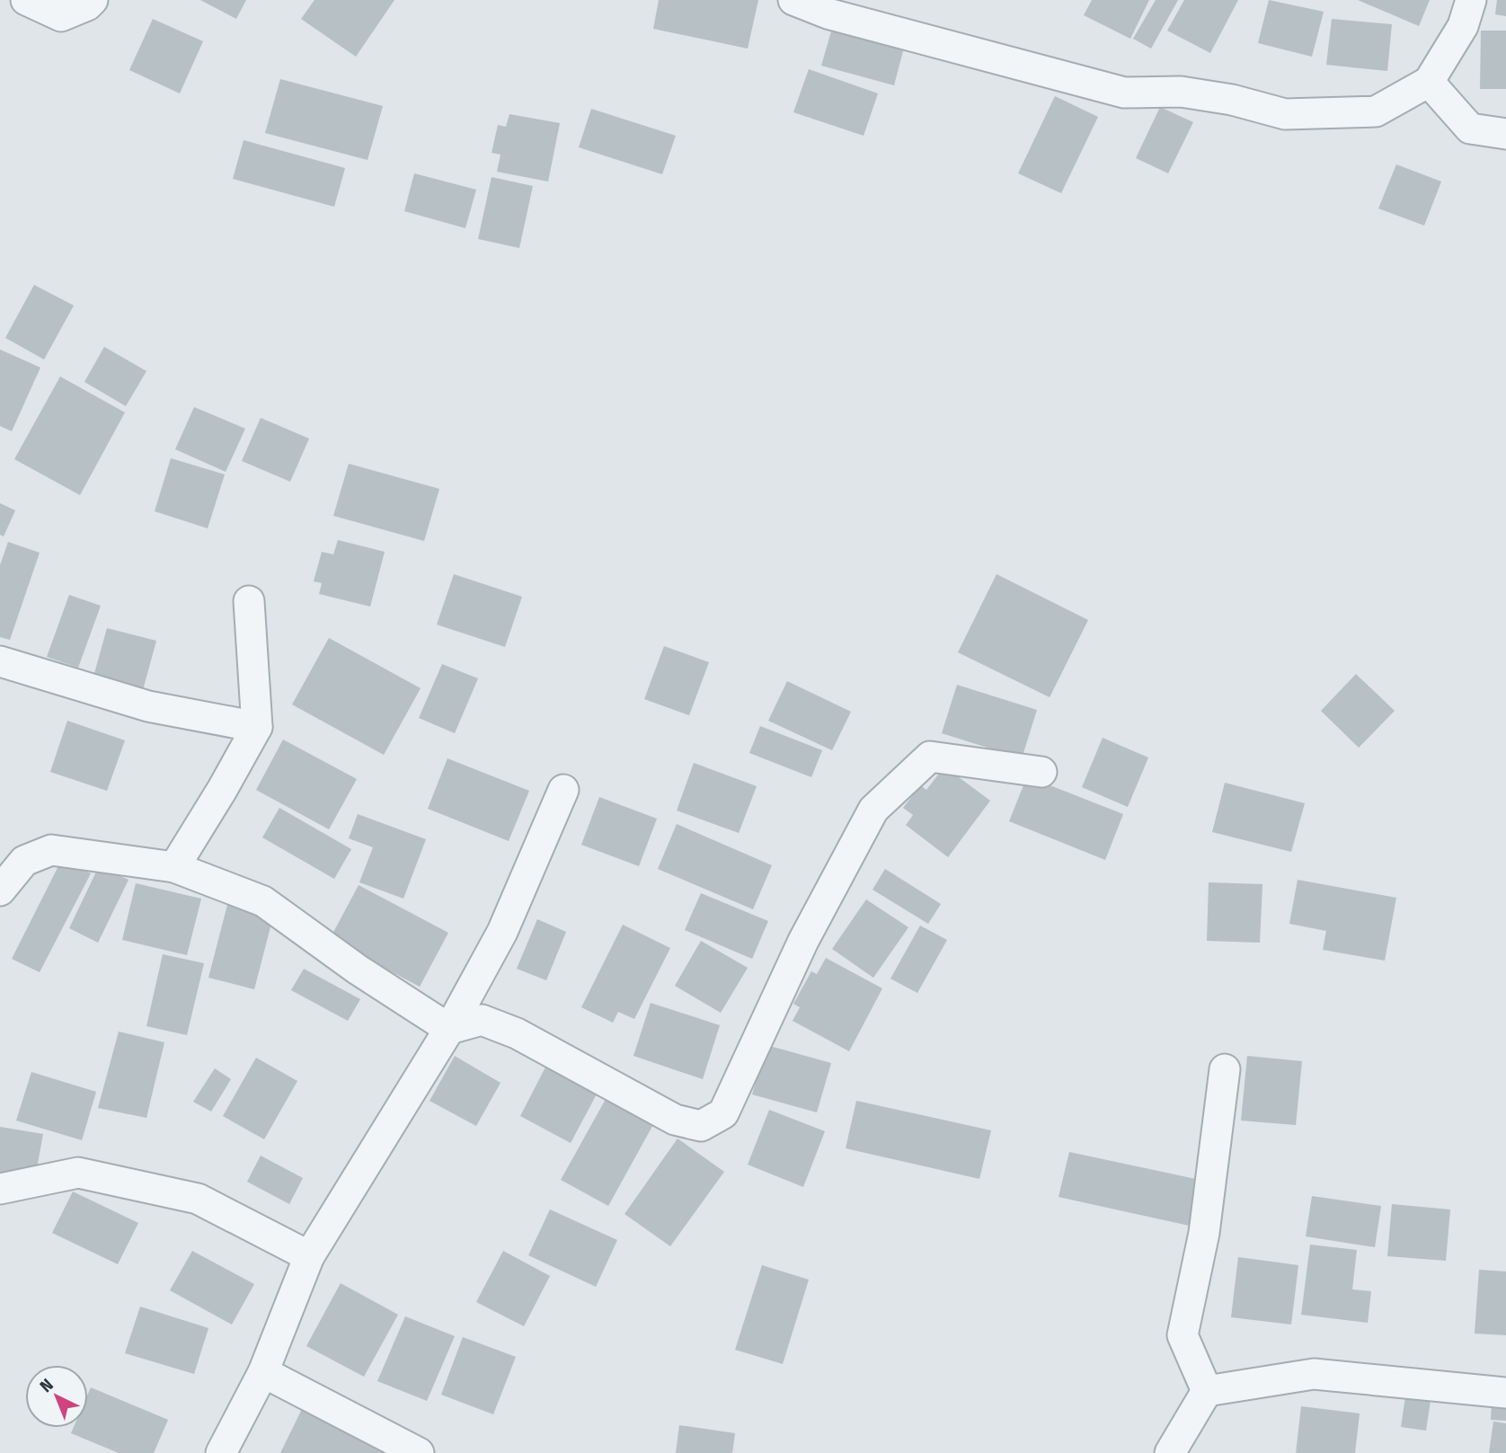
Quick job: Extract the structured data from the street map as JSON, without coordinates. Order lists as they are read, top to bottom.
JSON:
{
  "north": "top left"
}
